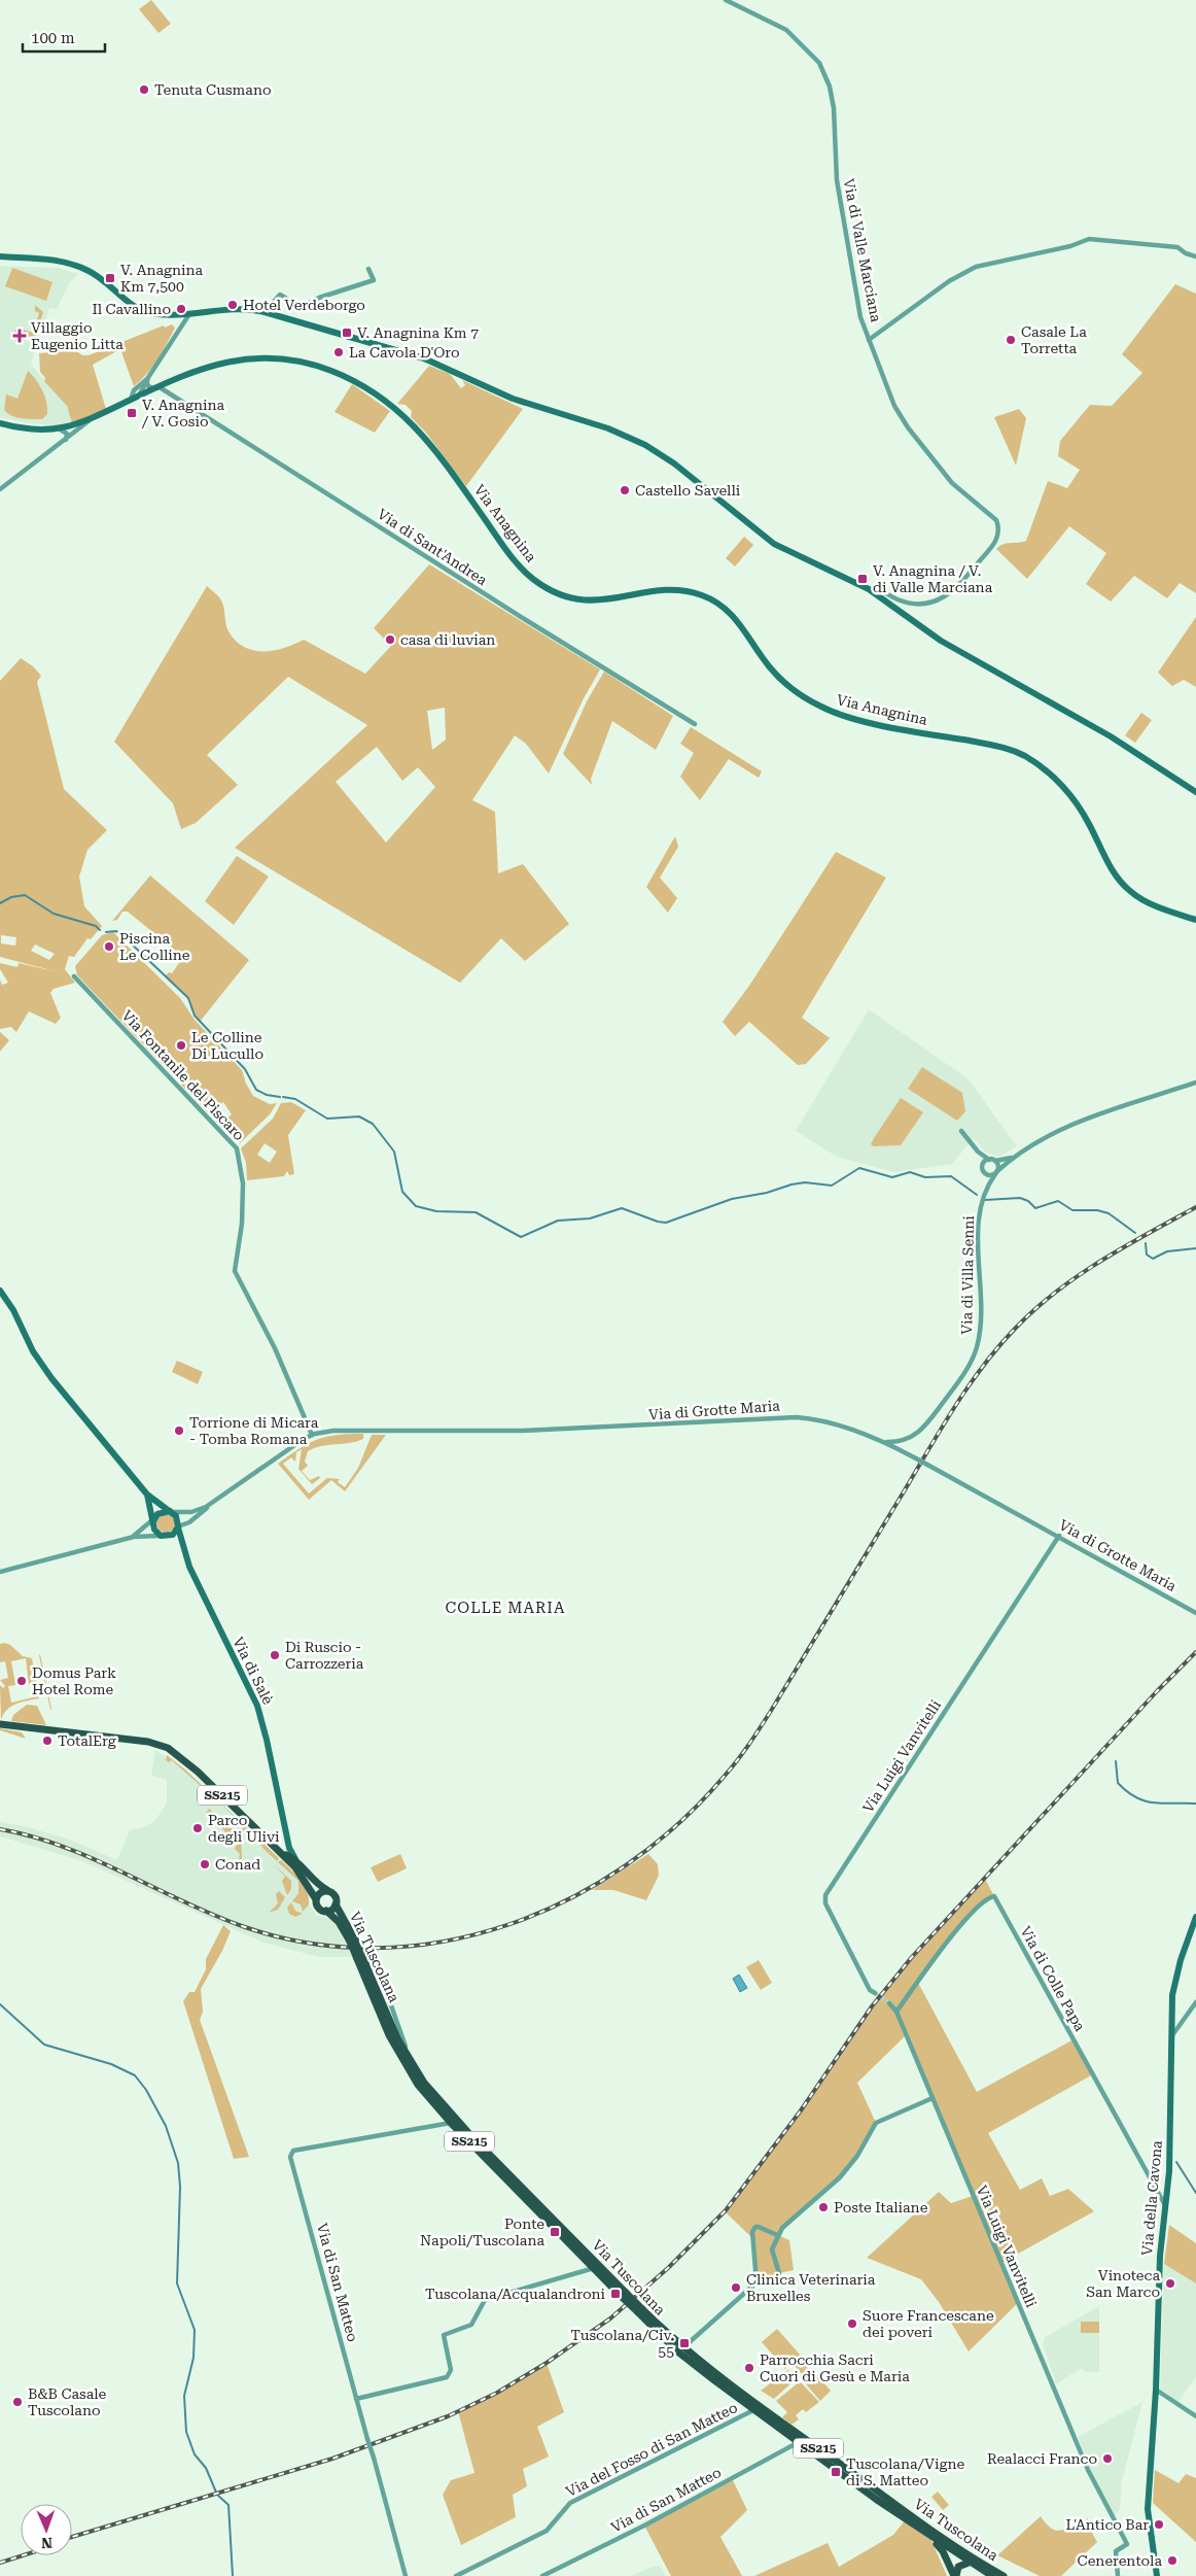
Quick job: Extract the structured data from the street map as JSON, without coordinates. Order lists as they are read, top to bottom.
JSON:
{
  "streets": {
    "main road": [
      "Via Anagnina",
      "Via di Salè",
      "SS215",
      "Via Tuscolana",
      "Via della Cavona"
    ],
    "street": [
      "Via di Valle Marciana",
      "Via di Sant'Andrea",
      "Via Fontanile del Piscaro",
      "Via di Villa Senni",
      "Via di Grotte Maria",
      "Via Luigi Vanvitelli",
      "Via di Colle Papa",
      "Via di San Matteo",
      "Via del Fosso di San Matteo"
    ]
  },
  "crossings": [
    ["Via Anagnina", "Via di Sant'Andrea"],
    ["Via Fontanile del Piscaro", "Via di Grotte Maria"],
    ["Via di Villa Senni", "Via di Grotte Maria"],
    ["Via di Grotte Maria", "Via di Salè"],
    ["Via di Grotte Maria", "Via Luigi Vanvitelli"],
    ["Via di Salè", "SS215"],
    ["Via Luigi Vanvitelli", "Via di Colle Papa"],
    ["SS215", "Via Tuscolana"],
    ["Via Tuscolana", "Via di San Matteo"],
    ["Via Tuscolana", "Via del Fosso di San Matteo"],
    ["Via di Colle Papa", "Via della Cavona"]
  ],
  "districts": ["COLLE MARIA"],
  "places": {
    "other": [
      "Tenuta Cusmano",
      "Hotel Verdeborgo",
      "Il Cavallino",
      "Casale La Torretta",
      "La Cavola D'Oro",
      "Castello Savelli",
      "casa di luvian",
      "Piscina Le Colline",
      "Le Colline Di Lucullo",
      "Torrione di Micara - Tomba Romana",
      "Di Ruscio - Carrozzeria",
      "Domus Park Hotel Rome",
      "TotalErg",
      "Parco degli Ulivi",
      "Conad",
      "Poste Italiane",
      "Vinoteca San Marco",
      "Clinica Veterinaria Bruxelles",
      "Suore Francescane dei poveri",
      "Parrocchia Sacri Cuori di Gesù e Maria",
      "B&B Casale Tuscolano",
      "Realacci Franco",
      "L'Antico Bar",
      "Cenerentola"
    ],
    "transit": [
      "V. Anagnina Km 7,500",
      "V. Anagnina Km 7",
      "V. Anagnina / V. Gosio",
      "V. Anagnina / V. di Valle Marciana",
      "Ponte Napoli/Tuscolana",
      "Tuscolana/Acqualandroni",
      "Tuscolana/Civ. 55",
      "Tuscolana/Vigne di S. Matteo"
    ],
    "health": ["Villaggio Eugenio Litta"]
  },
  "scale_bar": "100 m",
  "north": "bottom"
}
